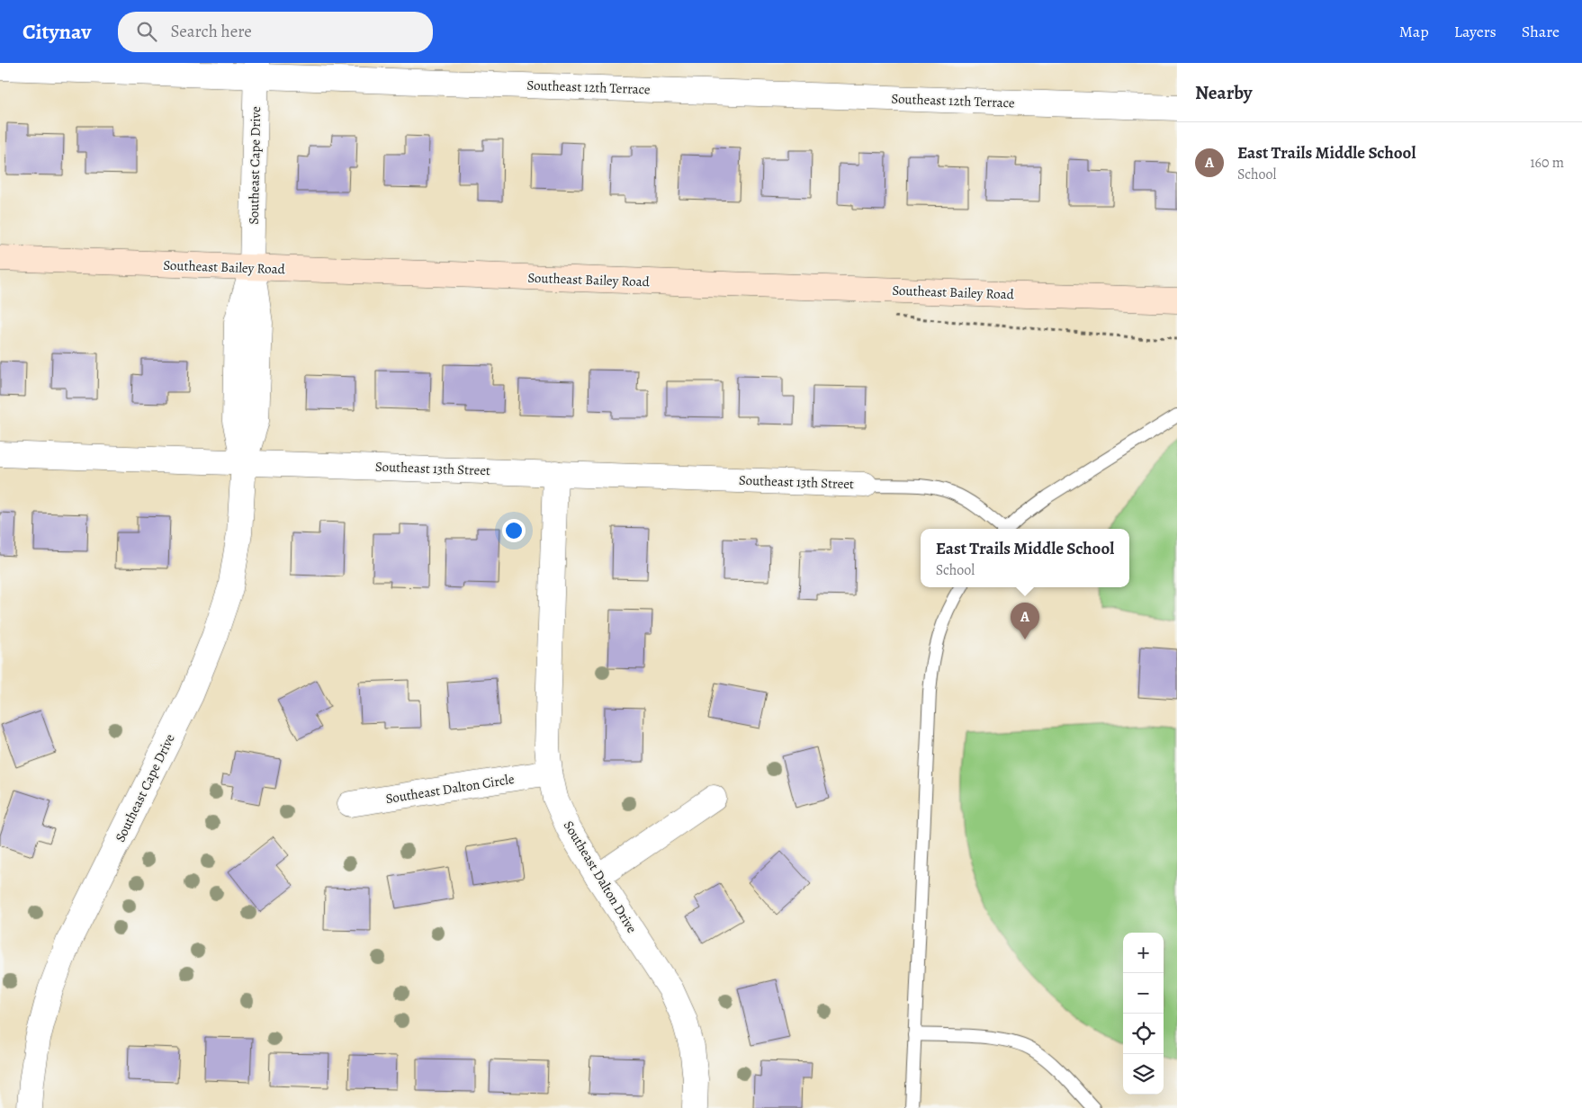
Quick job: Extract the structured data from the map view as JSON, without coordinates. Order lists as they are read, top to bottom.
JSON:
{
  "streets": {
    "main road": ["Southeast Bailey Road"],
    "street": [
      "Southeast 12th Terrace",
      "Southeast Cape Drive",
      "Southeast 13th Street",
      "Southeast Dalton Circle",
      "Southeast Dalton Drive"
    ]
  },
  "crossings": [
    ["Southeast 12th Terrace", "Southeast Cape Drive"],
    ["Southeast Cape Drive", "Southeast Bailey Road"],
    ["Southeast Cape Drive", "Southeast 13th Street"],
    ["Southeast 13th Street", "Southeast Dalton Drive"],
    ["Southeast Dalton Circle", "Southeast Dalton Drive"]
  ],
  "page": {
    "header": "Citynav",
    "search": "Search here",
    "nav": ["Map", "Layers", "Share"],
    "heading": "Nearby",
    "list": [
      {
        "mark": "A",
        "name": "East Trails Middle School",
        "note": "School",
        "value": "160 m"
      }
    ],
    "popup": ["East Trails Middle School", "School"],
    "pins": "A",
    "map_buttons": ["+", "−"]
  }
}
